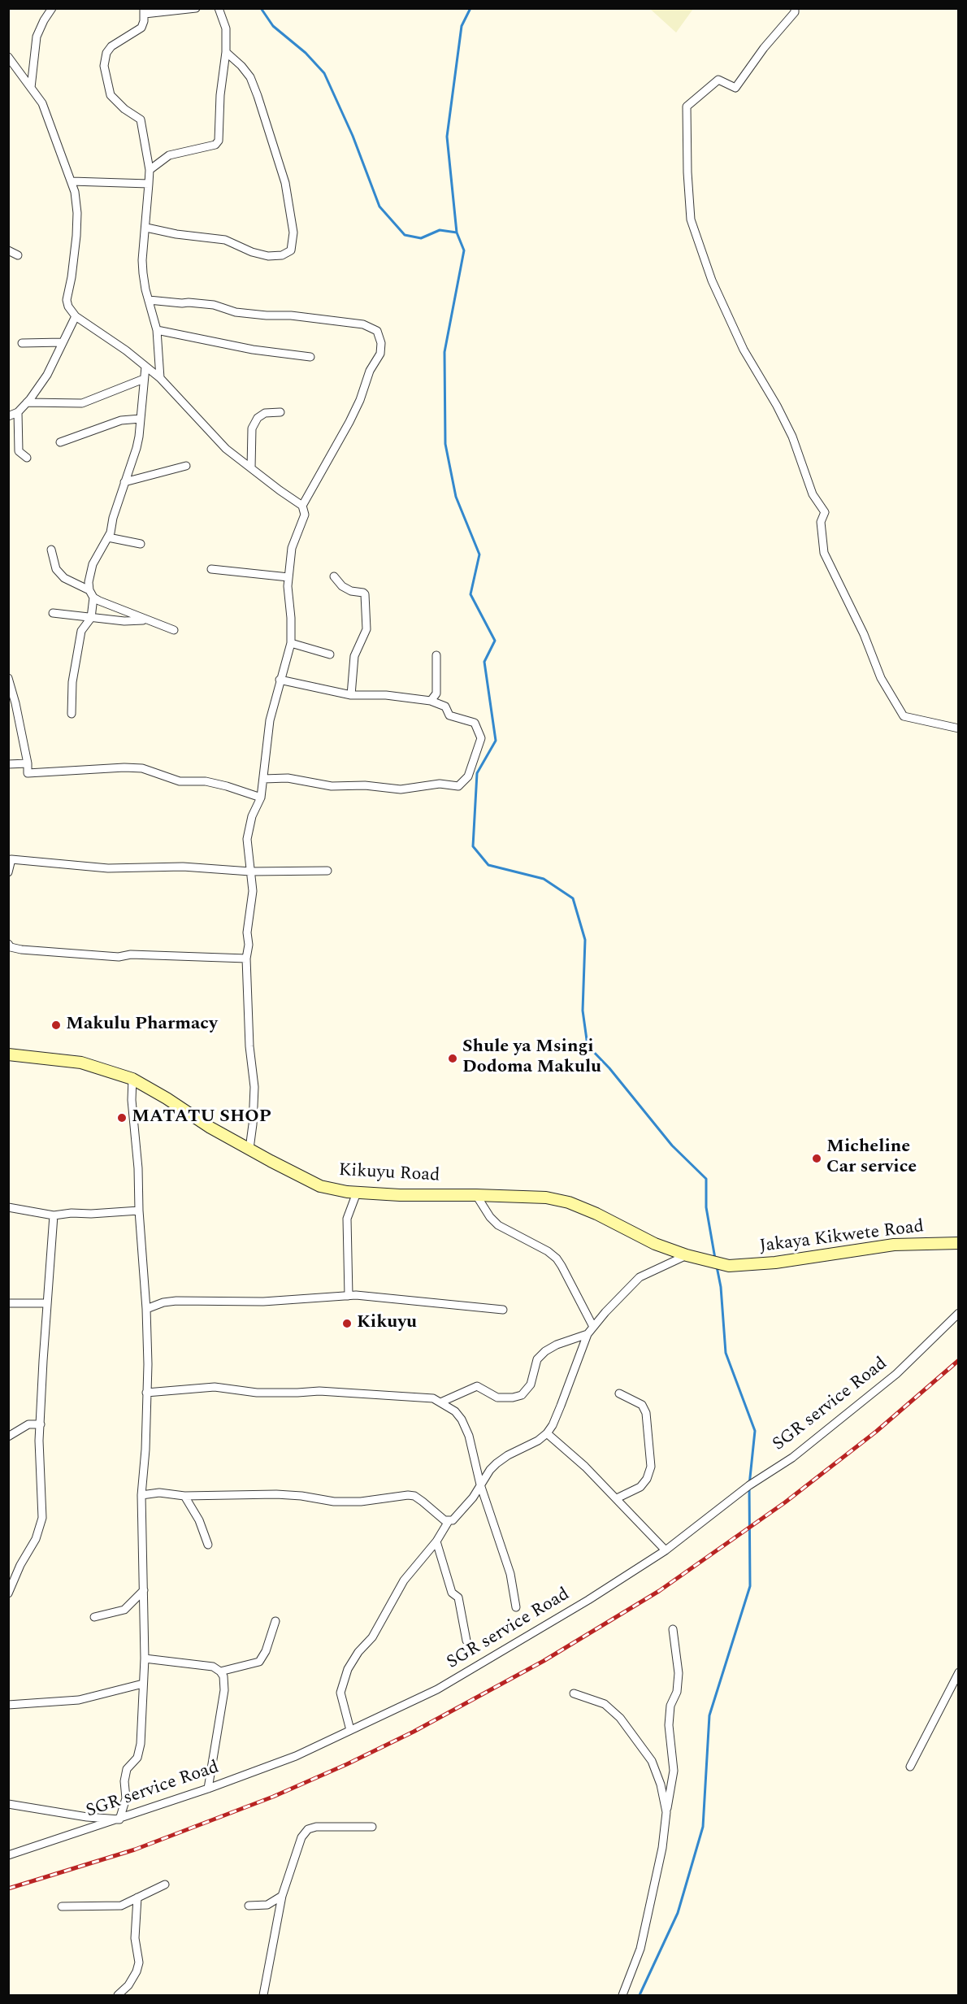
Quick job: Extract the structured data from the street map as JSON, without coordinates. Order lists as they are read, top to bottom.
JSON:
{
  "streets": {
    "main road": ["Kikuyu Road", "Jakaya Kikwete Road"],
    "street": ["SGR service Road"]
  },
  "crossings": [
    ["Kikuyu Road", "Jakaya Kikwete Road"]
  ],
  "places": [
    "Makulu Pharmacy",
    "Shule ya Msingi Dodoma Makulu",
    "MATATU SHOP",
    "Micheline Car service",
    "Kikuyu"
  ]
}
